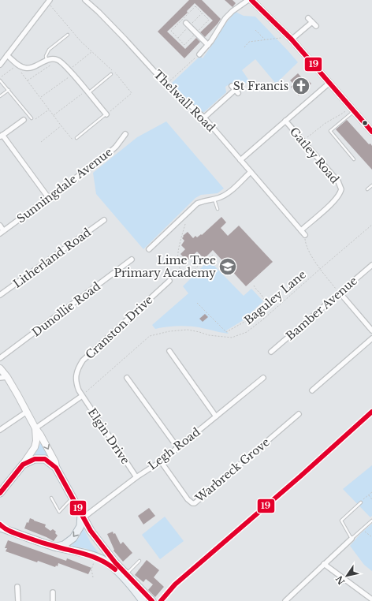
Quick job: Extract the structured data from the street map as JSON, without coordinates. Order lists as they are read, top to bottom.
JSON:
{
  "streets": {
    "street": [
      "Thelwall Road",
      "Gatley Road",
      "Sunningdale Avenue",
      "Litherland Road",
      "Bamber Avenue",
      "Dunollie Road",
      "Cranston Drive",
      "Elgin Drive",
      "Legh Road",
      "Warbreck Grove"
    ],
    "path": ["Baguley Lane"]
  },
  "crossings": [
    ["Thelwall Road", "Gatley Road"],
    ["Baguley Lane", "Cranston Drive"],
    ["Baguley Lane", "Elgin Drive"],
    ["Cranston Drive", "Elgin Drive"],
    ["Elgin Drive", "Legh Road"],
    ["Legh Road", "Warbreck Grove"]
  ],
  "places": {
    "church": ["St Francis"],
    "school or university": ["Lime Tree Primary Academy"]
  },
  "lines": ["transit line 19"],
  "north": "bottom left"
}
